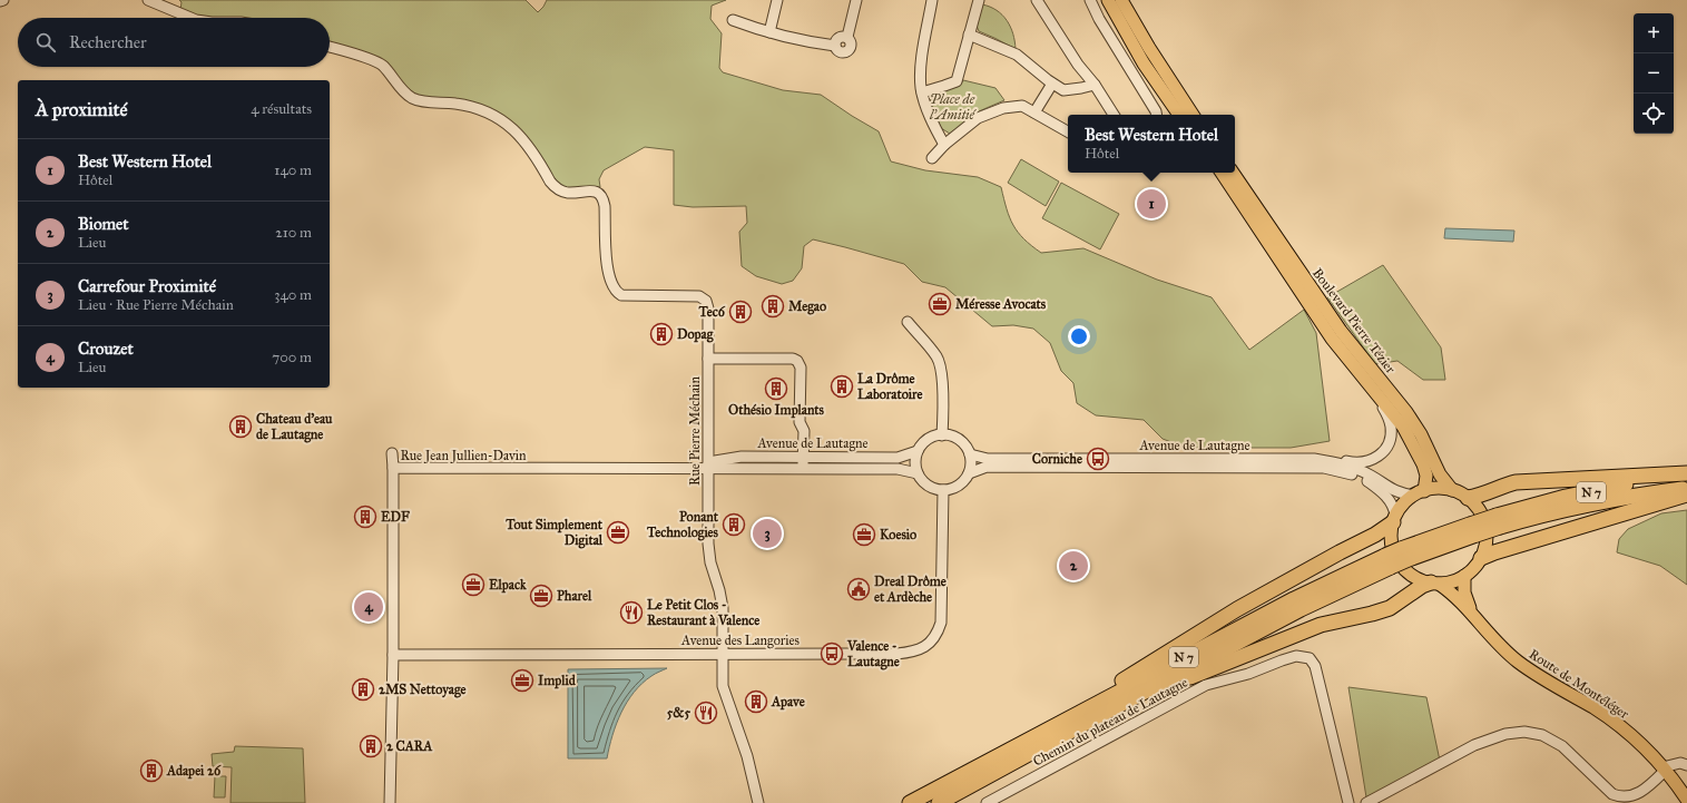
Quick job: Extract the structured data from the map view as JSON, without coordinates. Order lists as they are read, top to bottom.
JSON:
{
  "streets": {
    "highway": ["N 7"],
    "main road": ["Boulevard Pierre Tézier", "Route de Montéléger"],
    "street": [
      "Rue Pierre Méchain",
      "Avenue de Lautagne",
      "Rue Jean Jullien-Davin",
      "Avenue des Langories",
      "Chemin du plateau de Lautagne"
    ]
  },
  "crossings": [
    ["Boulevard Pierre Tézier", "Avenue de Lautagne"],
    ["Boulevard Pierre Tézier", "Route de Montéléger"],
    ["Rue Pierre Méchain", "Avenue de Lautagne"],
    ["Rue Pierre Méchain", "Rue Jean Jullien-Davin"],
    ["Rue Pierre Méchain", "Avenue des Langories"],
    ["Avenue de Lautagne", "Rue Jean Jullien-Davin"],
    ["Avenue de Lautagne", "Avenue des Langories"],
    ["Avenue de Lautagne", "Route de Montéléger"],
    ["Rue Jean Jullien-Davin", "Avenue des Langories"]
  ],
  "parks": ["Place de l'Amitié"],
  "places": {
    "office": [
      "Méresse Avocats",
      "Tout Simplement Digital",
      "Koesio",
      "Elpack",
      "Pharel",
      "Implid"
    ],
    "building": [
      "Megao",
      "Tec6",
      "Dopag",
      "La Drôme Laboratoire",
      "Othésio Implants",
      "Chateau d'eau de Lautagne",
      "EDF",
      "Ponant Technologies",
      "2MS Nettoyage",
      "Apave",
      "2 CARA",
      "Adapei 26"
    ],
    "bus stop": ["Corniche", "Valence - Lautagne"],
    "public building": ["Dreal Drôme et Ardèche"],
    "restaurant": ["Le Petit Clos - Restaurant à Valence", "5&5"]
  },
  "page": {
    "map_buttons": ["+", "−"],
    "search": "Rechercher",
    "heading": ["À proximité", "4 résultats"],
    "popup": ["Best Western Hotel", "Hôtel"],
    "list": [
      {
        "mark": "1",
        "name": "Best Western Hotel",
        "note": "Hôtel",
        "value": "140 m"
      },
      {
        "mark": "2",
        "name": "Biomet",
        "note": "Lieu",
        "value": "210 m"
      },
      {
        "mark": "3",
        "name": "Carrefour Proximité",
        "note": "Lieu · Rue Pierre Méchain",
        "value": "340 m"
      },
      {
        "mark": "4",
        "name": "Crouzet",
        "note": "Lieu",
        "value": "700 m"
      }
    ],
    "pins": [
      "1",
      "3",
      "2",
      "4"
    ]
  }
}
